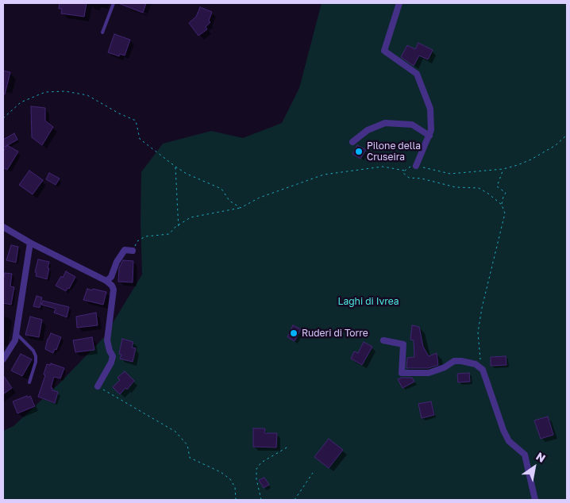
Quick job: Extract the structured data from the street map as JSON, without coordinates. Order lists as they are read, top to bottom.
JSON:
{
  "parks": ["Laghi di Ivrea"],
  "places": ["Pilone della Cruseira", "Ruderi di Torre"],
  "north": "top right"
}
